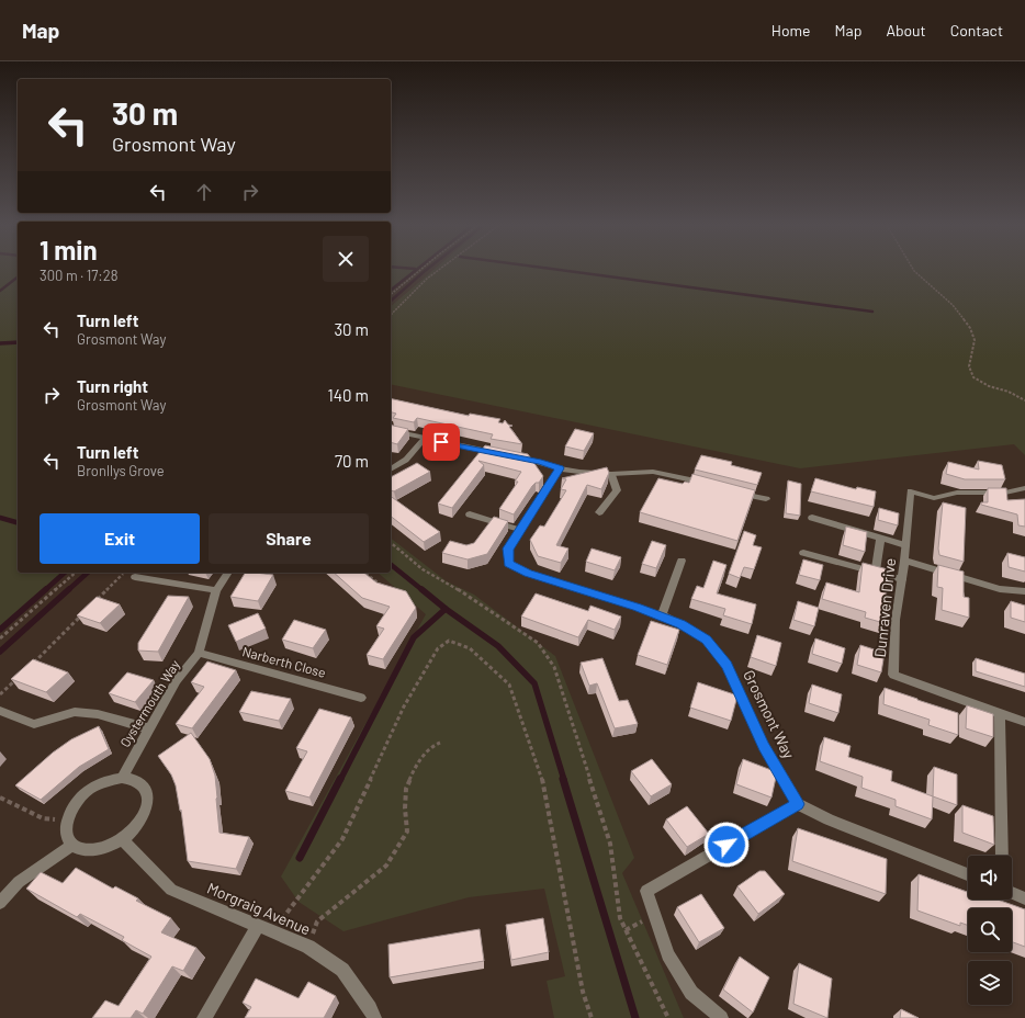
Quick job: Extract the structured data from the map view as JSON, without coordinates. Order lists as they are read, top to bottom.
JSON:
{
  "streets": {
    "street": [
      "Dunraven Drive",
      "Narberth Close",
      "Oystermouth Way",
      "Grosmont Way",
      "Morgraig Avenue"
    ]
  },
  "crossings": [
    ["Narberth Close", "Oystermouth Way"],
    ["Oystermouth Way", "Morgraig Avenue"]
  ],
  "page": {
    "header": "Map",
    "nav": [
      "Home",
      "Map",
      "About",
      "Contact"
    ],
    "turn": ["30 m", "Grosmont Way"],
    "heading": ["1 min", "300 m · 17:28"],
    "list": [
      {
        "name": "Turn left",
        "note": "Grosmont Way",
        "value": "30 m"
      },
      {
        "name": "Turn right",
        "note": "Grosmont Way",
        "value": "140 m"
      },
      {
        "name": "Turn left",
        "note": "Bronllys Grove",
        "value": "70 m"
      }
    ],
    "buttons": ["Exit", "Share"]
  }
}
